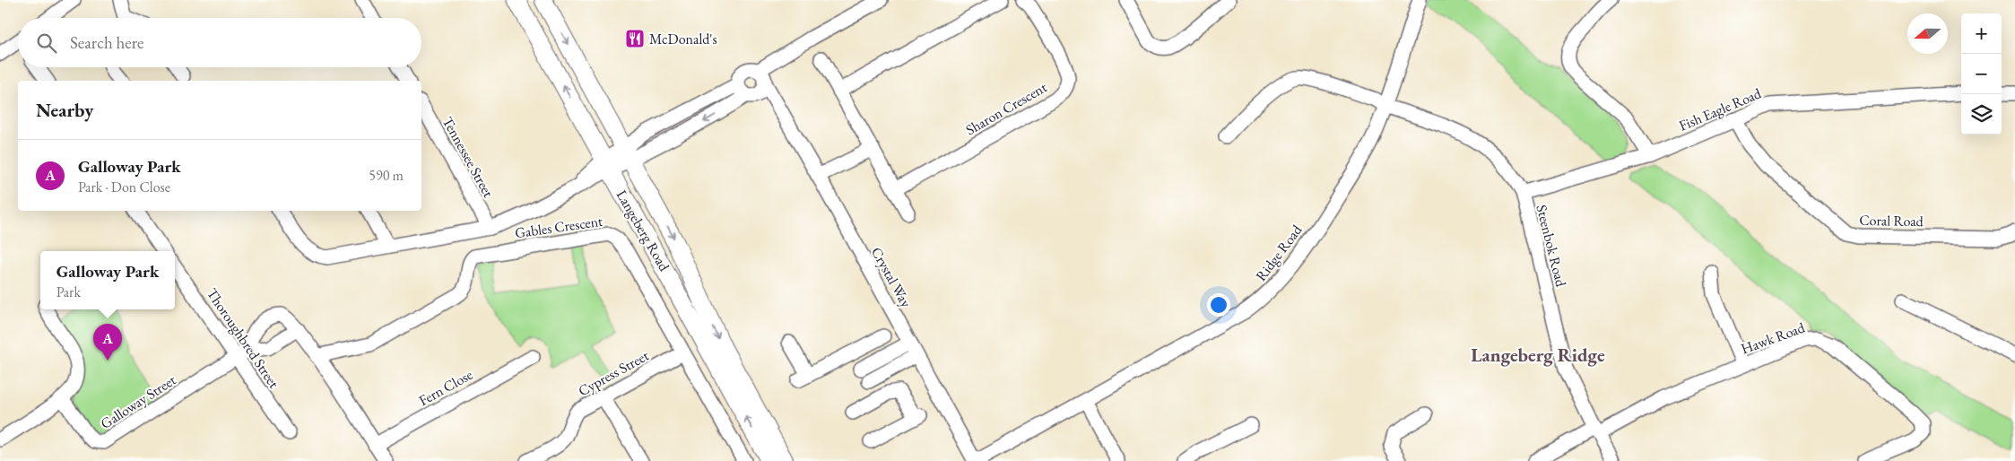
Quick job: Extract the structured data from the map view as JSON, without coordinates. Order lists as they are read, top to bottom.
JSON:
{
  "streets": {
    "main road": ["Langeberg Road"],
    "street": [
      "Sharon Crescent",
      "Fish Eagle Road",
      "Tennessee Street",
      "Coral Road",
      "Gables Crescent",
      "Steenbok Road",
      "Ridge Road",
      "Crystal Way",
      "Thoroughbred Street",
      "Hawk Road",
      "Cypress Street",
      "Fern Close",
      "Galloway Street"
    ]
  },
  "crossings": [
    ["Fish Eagle Road", "Coral Road"],
    ["Fish Eagle Road", "Steenbok Road"],
    ["Gables Crescent", "Cypress Street"],
    ["Steenbok Road", "Ridge Road"],
    ["Steenbok Road", "Hawk Road"],
    ["Ridge Road", "Crystal Way"],
    ["Thoroughbred Street", "Galloway Street"]
  ],
  "districts": ["Langeberg Ridge"],
  "places": {
    "restaurant": ["McDonald's"]
  },
  "north": "left",
  "page": {
    "map_buttons": ["+", "−"],
    "search": "Search here",
    "heading": "Nearby",
    "list": [
      {
        "mark": "A",
        "name": "Galloway Park",
        "note": "Park · Don Close",
        "value": "590 m"
      }
    ],
    "popup": ["Galloway Park", "Park"],
    "pins": "A"
  }
}
